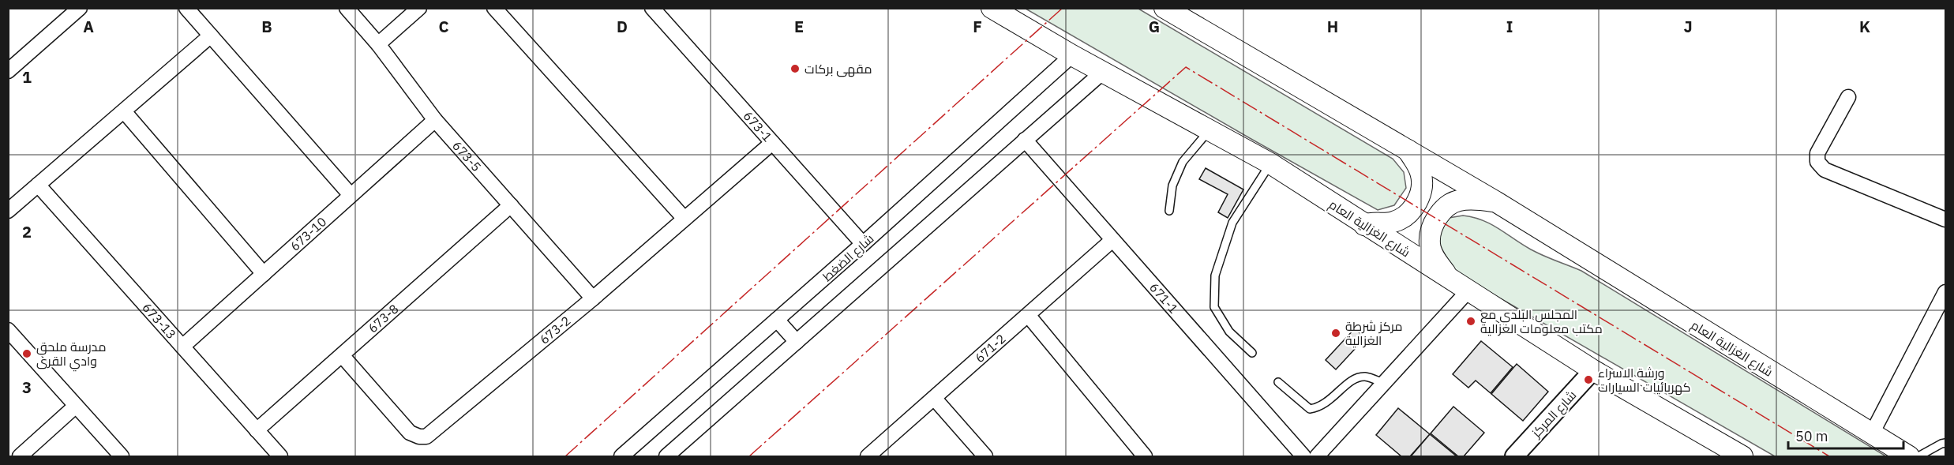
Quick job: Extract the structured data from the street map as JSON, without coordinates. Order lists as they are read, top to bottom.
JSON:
{
  "streets": {
    "main road": ["شارع الغزالية العام"],
    "street": [
      "673-1",
      "673-5",
      "673-10",
      "شارع الضغط",
      "671-1",
      "673-8",
      "673-13",
      "673-2",
      "671-2",
      "شارع المركز"
    ]
  },
  "crossings": [
    ["673-1", "شارع الضغط"],
    ["673-1", "673-2"],
    ["673-5", "673-10"],
    ["673-5", "673-8"],
    ["673-5", "673-2"],
    ["شارع الغزالية العام", "شارع الضغط"],
    ["شارع الغزالية العام", "شارع المركز"],
    ["673-10", "673-13"],
    ["671-1", "671-2"],
    ["673-8", "673-13"],
    ["673-8", "673-2"]
  ],
  "places": [
    "مقهى بركات",
    "المجلس البلدي مع مكتب معلومات الغزالية",
    "مركز شرطة الغزالية",
    "مدرسة ملحق وادي القرى",
    "ورشة الاسراء كهربائيات السيارات"
  ],
  "scale_bar": "50 m",
  "grid": {
    "columns": [
      "A",
      "B",
      "C",
      "D",
      "E",
      "F",
      "G",
      "H",
      "I",
      "J",
      "K"
    ],
    "rows": ["1", "2", "3"]
  }
}
